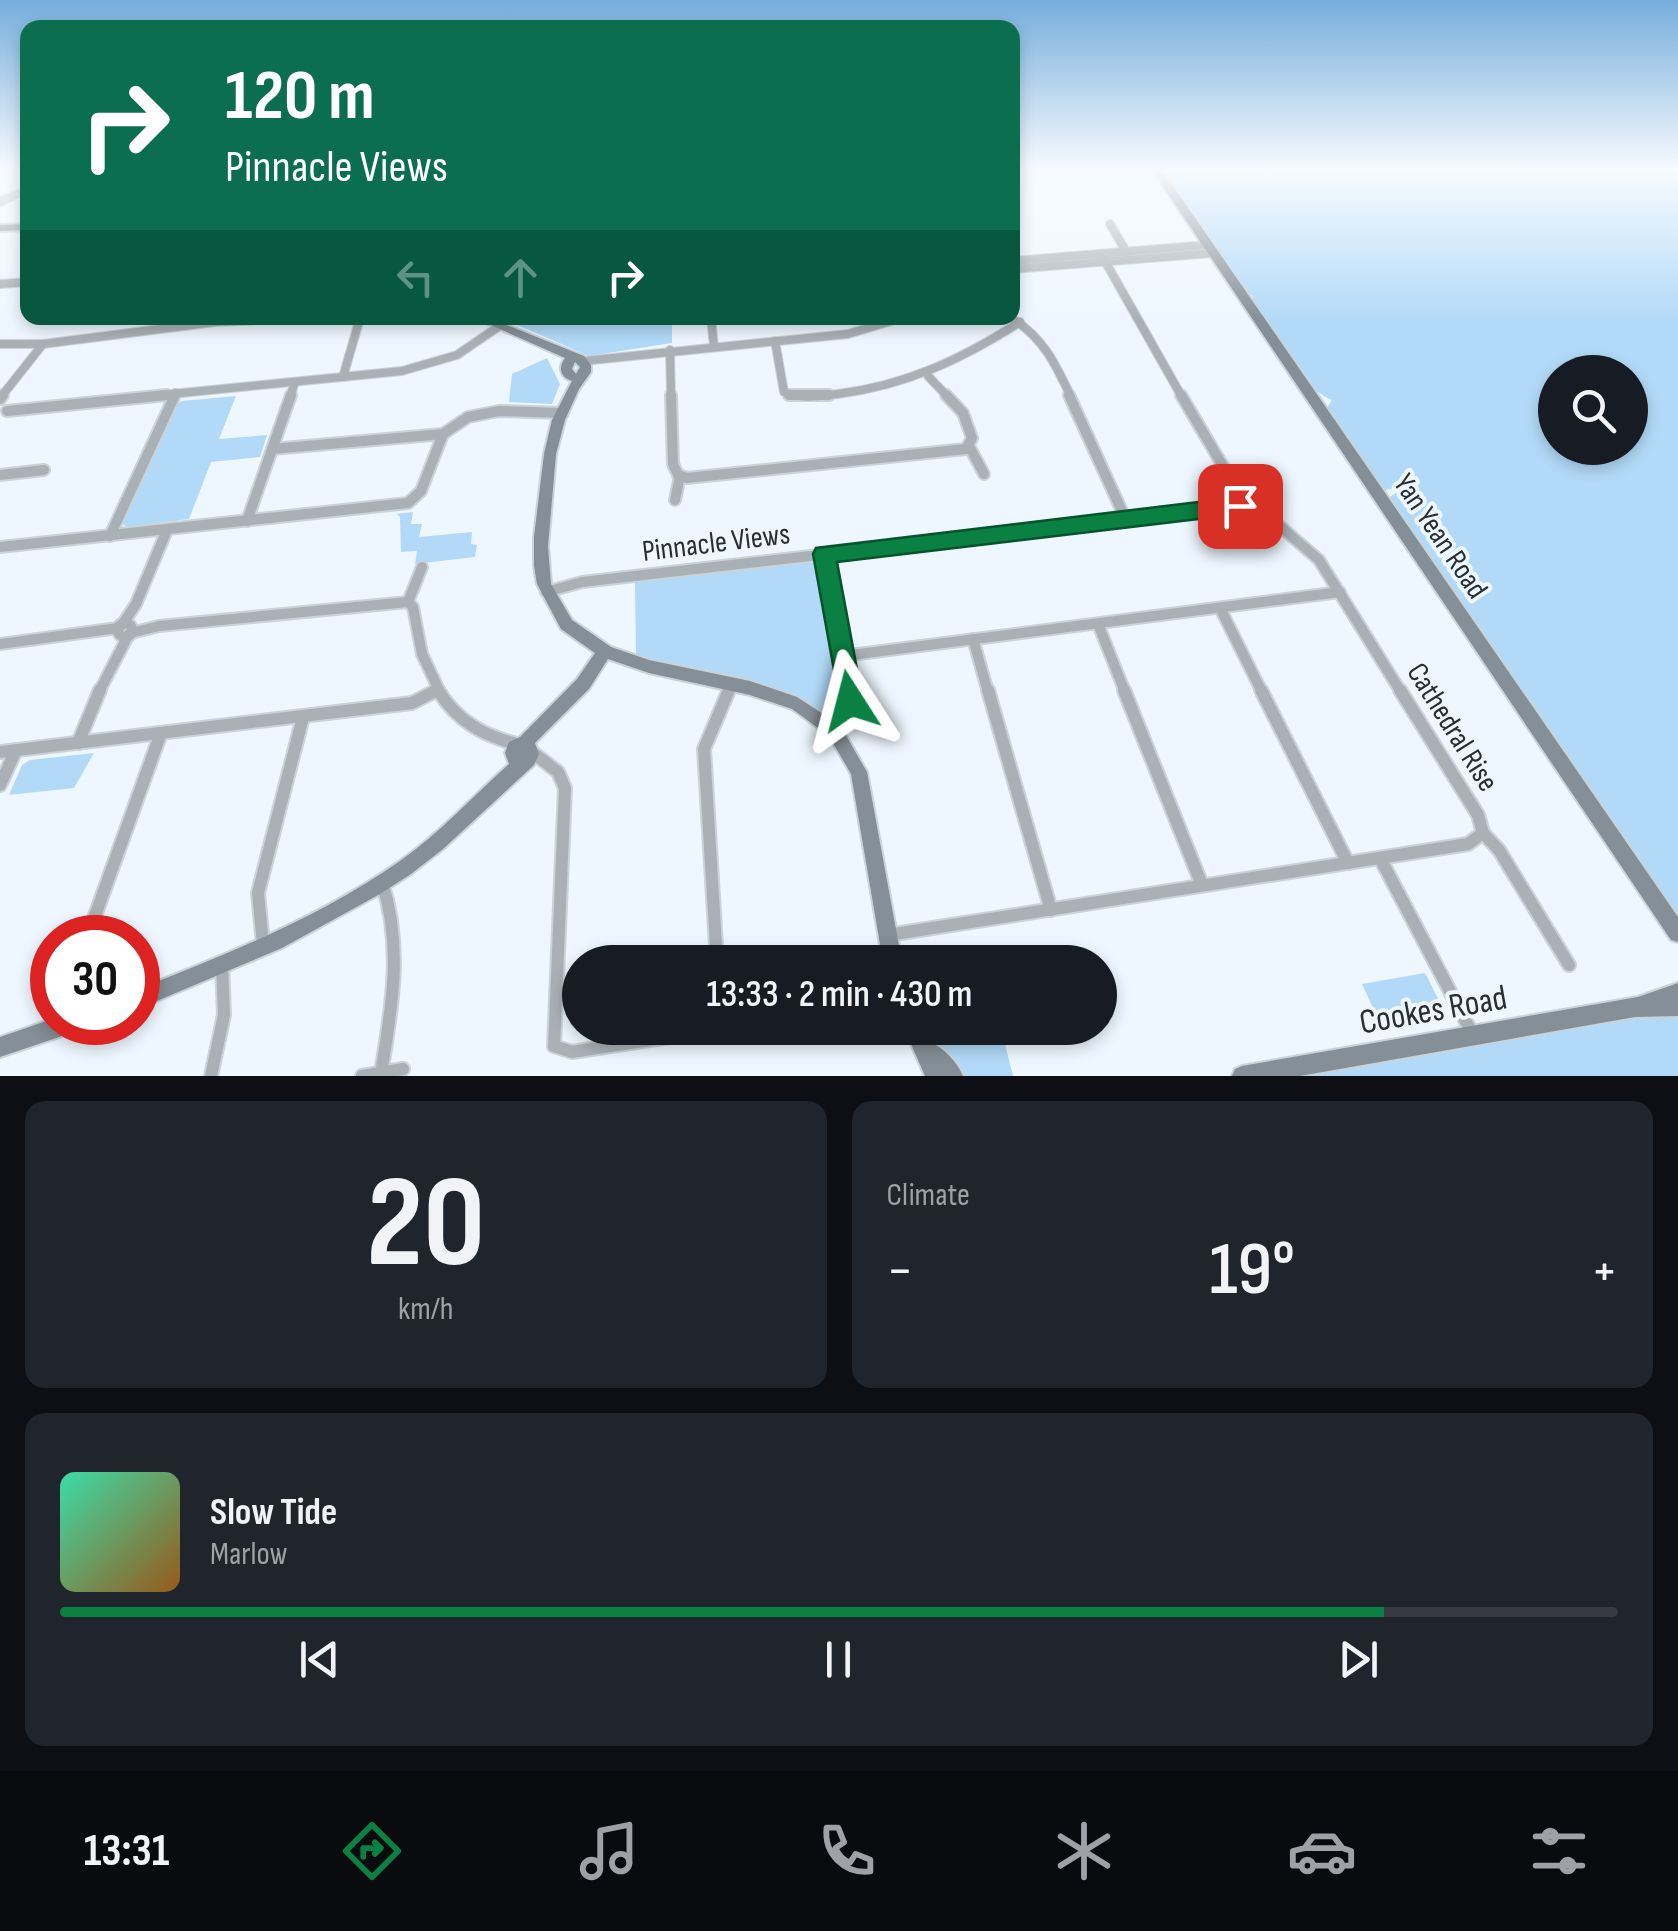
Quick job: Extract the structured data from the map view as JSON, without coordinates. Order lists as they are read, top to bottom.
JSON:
{
  "streets": {
    "street": [
      "Yan Yean Road",
      "Pinnacle Views",
      "Cathedral Rise",
      "Cookes Road"
    ]
  },
  "crossings": [
    ["Pinnacle Views", "Cathedral Rise"]
  ],
  "page": {
    "turn": ["120 m", "Pinnacle Views"],
    "limit": "30",
    "trip": "13:33 · 2 min · 430 m",
    "tile": [
      ["20", "km/h"],
      "Climate"
    ],
    "heat": ["−", "19°", "+"],
    "song": ["Slow Tide", "Marlow"],
    "tabs": "13:31"
  }
}
